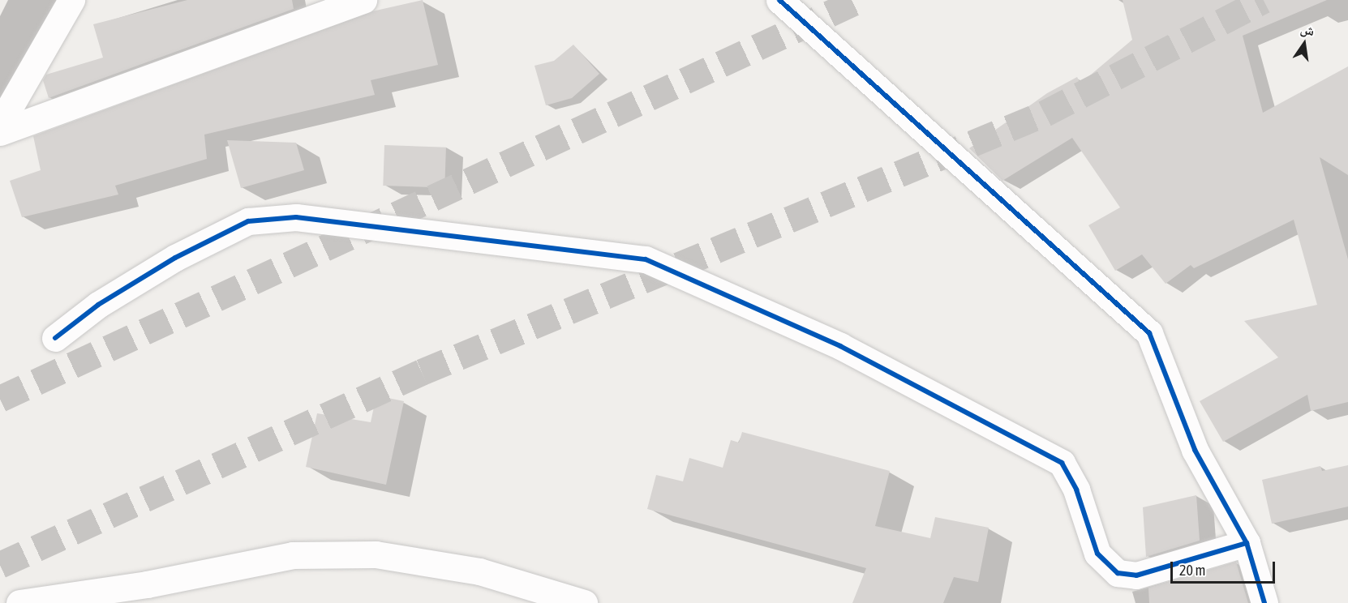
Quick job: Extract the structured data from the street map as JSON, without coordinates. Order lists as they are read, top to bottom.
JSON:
{
  "scale_bar": "20 m",
  "north": "top"
}
